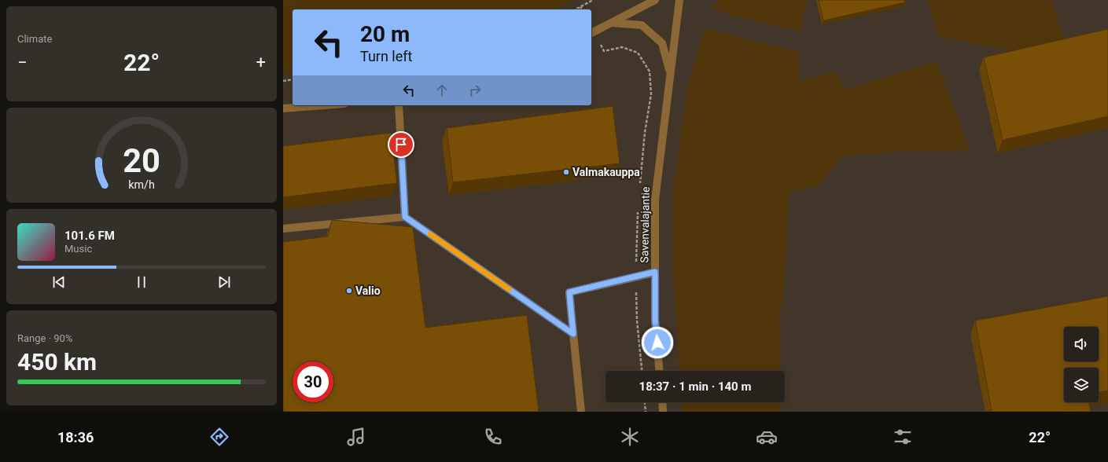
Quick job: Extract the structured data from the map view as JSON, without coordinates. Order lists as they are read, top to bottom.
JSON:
{
  "streets": {
    "street": ["Savenvalajantie"]
  },
  "places": ["Valmakauppa", "Valio"],
  "page": {
    "tile": [
      "Climate",
      ["Range · 90%", "450 km"]
    ],
    "turn": ["20 m", "Turn left"],
    "heat": ["−", "22°", "+"],
    "song": ["101.6 FM", "Music"],
    "limit": "30",
    "trip": "18:37 · 1 min · 140 m",
    "tabs": ["18:36", "22°"],
    "gauge": ["20", "km/h"]
  }
}
